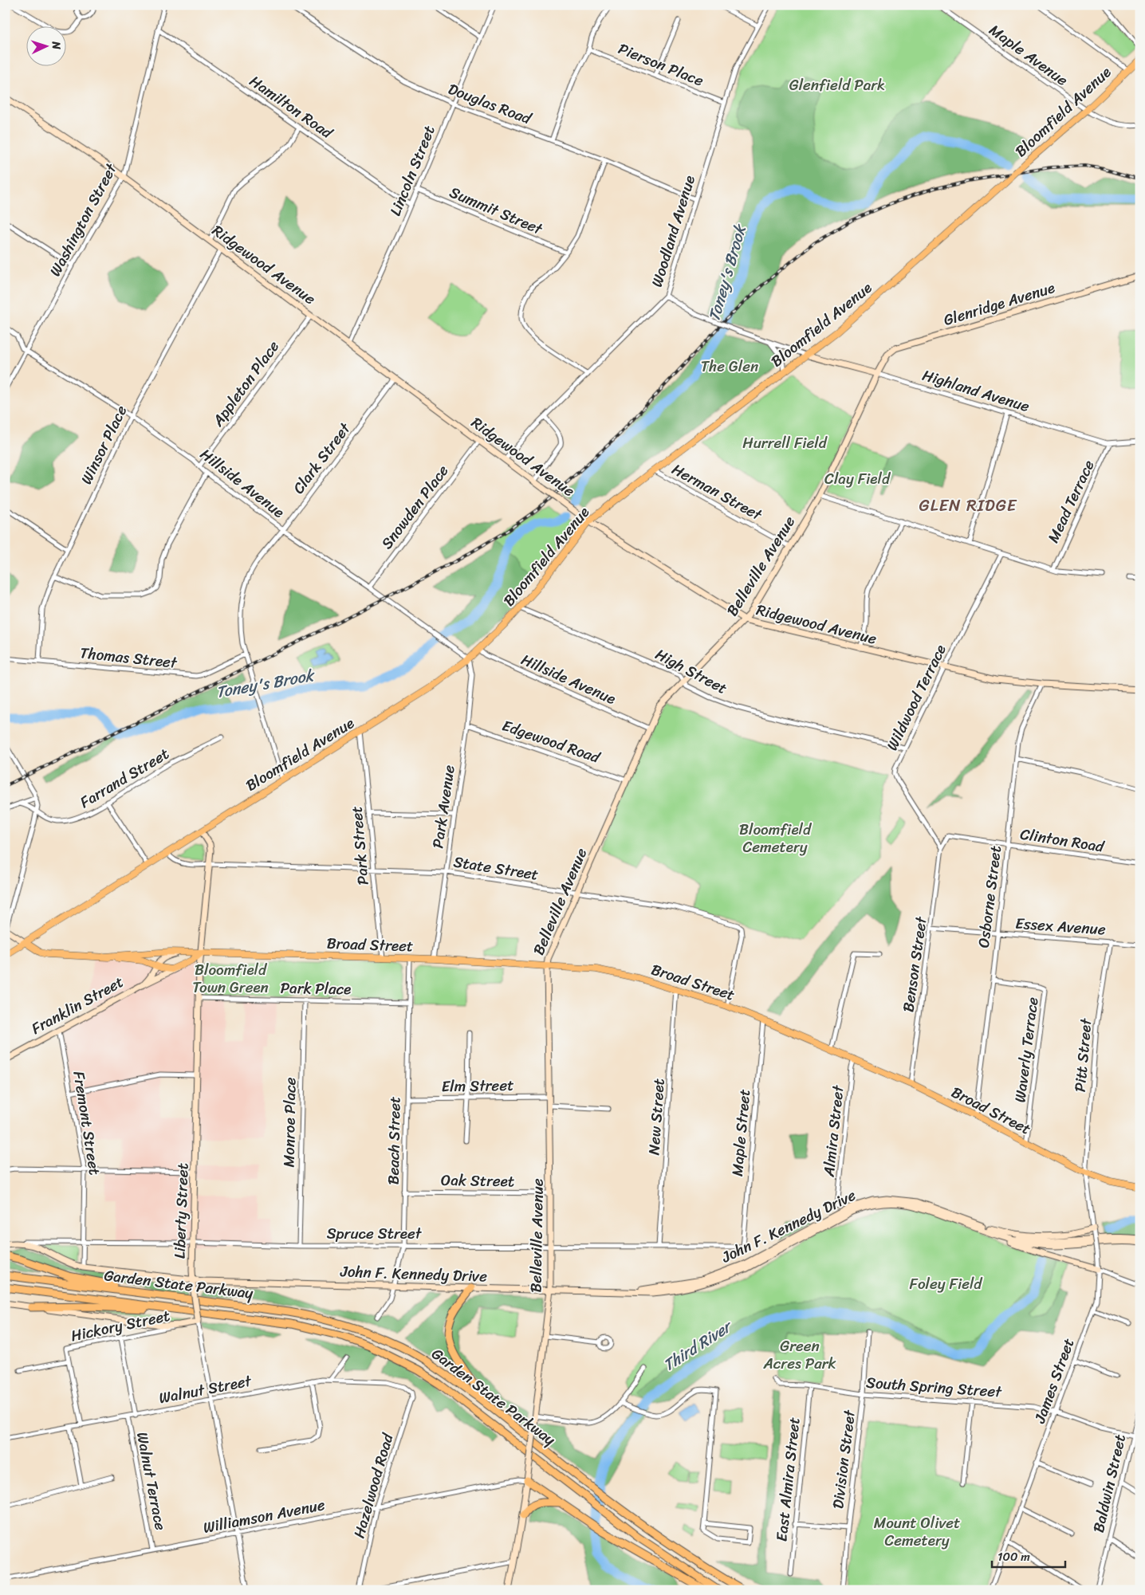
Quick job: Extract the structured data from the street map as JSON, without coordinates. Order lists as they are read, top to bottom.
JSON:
{
  "streets": {
    "highway": ["Garden State Parkway"],
    "main road": [
      "Bloomfield Avenue",
      "Ridgewood Avenue",
      "Glenridge Avenue",
      "Highland Avenue",
      "Belleville Avenue",
      "Broad Street",
      "Franklin Street",
      "Liberty Street",
      "John F. Kennedy Drive",
      "Spruce Street"
    ],
    "street": [
      "Maple Avenue",
      "Pierson Place",
      "Douglas Road",
      "Hamilton Road",
      "Lincoln Street",
      "Summit Street",
      "Washington Street",
      "Woodland Avenue",
      "Appleton Place",
      "Winsor Place",
      "Clark Street",
      "Hillside Avenue",
      "Herman Street",
      "Mead Terrace",
      "Snowden Place",
      "Thomas Street",
      "High Street",
      "Wildwood Terrace",
      "Edgewood Road",
      "Farrand Street",
      "Park Avenue",
      "Clinton Road",
      "Park Street",
      "State Street",
      "Osborne Street",
      "Essex Avenue",
      "Benson Street",
      "Park Place",
      "Waverly Terrace",
      "Pitt Street",
      "Elm Street",
      "New Street",
      "Monroe Place",
      "Fremont Street",
      "Almira Street",
      "Maple Street",
      "Beach Street",
      "Oak Street",
      "Hickory Street",
      "James Street",
      "South Spring Street",
      "Walnut Street",
      "Division Street",
      "East Almira Street",
      "Walnut Terrace",
      "Baldwin Street",
      "Hazelwood Road",
      "Williamson Avenue"
    ]
  },
  "crossings": [
    ["Maple Avenue", "Bloomfield Avenue"],
    ["Pierson Place", "Woodland Avenue"],
    ["Douglas Road", "Lincoln Street"],
    ["Douglas Road", "Woodland Avenue"],
    ["Hamilton Road", "Lincoln Street"],
    ["Hamilton Road", "Washington Street"],
    ["Bloomfield Avenue", "Ridgewood Avenue"],
    ["Bloomfield Avenue", "Highland Avenue"],
    ["Bloomfield Avenue", "Clark Street"],
    ["Bloomfield Avenue", "Hillside Avenue"],
    ["Bloomfield Avenue", "Herman Street"],
    ["Bloomfield Avenue", "High Street"],
    ["Bloomfield Avenue", "Park Avenue"],
    ["Bloomfield Avenue", "Park Street"],
    ["Bloomfield Avenue", "State Street"],
    ["Bloomfield Avenue", "Broad Street"],
    ["Bloomfield Avenue", "Liberty Street"],
    ["Lincoln Street", "Summit Street"],
    ["Lincoln Street", "Ridgewood Avenue"],
    ["Washington Street", "Ridgewood Avenue"],
    ["Washington Street", "Hillside Avenue"],
    ["Woodland Avenue", "Ridgewood Avenue"],
    ["Ridgewood Avenue", "Appleton Place"],
    ["Ridgewood Avenue", "Winsor Place"],
    ["Ridgewood Avenue", "Clark Street"],
    ["Ridgewood Avenue", "Snowden Place"],
    ["Ridgewood Avenue", "Belleville Avenue"],
    ["Ridgewood Avenue", "Wildwood Terrace"],
    ["Ridgewood Avenue", "Osborne Street"],
    ["Glenridge Avenue", "Highland Avenue"],
    ["Glenridge Avenue", "Belleville Avenue"],
    ["Appleton Place", "Hillside Avenue"],
    ["Highland Avenue", "Mead Terrace"],
    ["Highland Avenue", "Belleville Avenue"],
    ["Winsor Place", "Hillside Avenue"],
    ["Winsor Place", "Thomas Street"],
    ["Clark Street", "Hillside Avenue"],
    ["Clark Street", "Thomas Street"],
    ["Hillside Avenue", "Snowden Place"],
    ["Hillside Avenue", "Belleville Avenue"],
    ["Hillside Avenue", "Park Avenue"],
    ["Herman Street", "Belleville Avenue"],
    ["Belleville Avenue", "High Street"],
    ["Belleville Avenue", "Edgewood Road"],
    ["Belleville Avenue", "State Street"],
    ["Belleville Avenue", "Broad Street"],
    ["Belleville Avenue", "Elm Street"],
    ["Belleville Avenue", "Oak Street"],
    ["Belleville Avenue", "John F. Kennedy Drive"],
    ["Belleville Avenue", "Spruce Street"],
    ["Belleville Avenue", "Williamson Avenue"],
    ["High Street", "Wildwood Terrace"],
    ["Wildwood Terrace", "Clinton Road"],
    ["Wildwood Terrace", "Benson Street"],
    ["Edgewood Road", "Park Avenue"],
    ["Park Avenue", "State Street"],
    ["Park Avenue", "Broad Street"],
    ["Clinton Road", "Osborne Street"],
    ["Clinton Road", "Benson Street"],
    ["Park Street", "State Street"],
    ["Park Street", "Broad Street"],
    ["State Street", "Broad Street"],
    ["State Street", "Liberty Street"],
    ["Osborne Street", "Essex Avenue"],
    ["Osborne Street", "Broad Street"],
    ["Osborne Street", "Waverly Terrace"],
    ["Essex Avenue", "Benson Street"],
    ["Essex Avenue", "Pitt Street"],
    ["Broad Street", "Benson Street"],
    ["Broad Street", "Franklin Street"],
    ["Broad Street", "Waverly Terrace"],
    ["Broad Street", "Pitt Street"],
    ["Broad Street", "New Street"],
    ["Broad Street", "Almira Street"],
    ["Broad Street", "Maple Street"],
    ["Broad Street", "Beach Street"],
    ["Broad Street", "Liberty Street"],
    ["Broad Street", "James Street"],
    ["Park Place", "Monroe Place"],
    ["Park Place", "Beach Street"],
    ["Park Place", "Liberty Street"],
    ["Franklin Street", "Fremont Street"],
    ["Pitt Street", "James Street"],
    ["Elm Street", "Beach Street"],
    ["New Street", "Spruce Street"],
    ["Monroe Place", "Spruce Street"],
    ["Fremont Street", "John F. Kennedy Drive"],
    ["Fremont Street", "Spruce Street"],
    ["Maple Street", "Spruce Street"],
    ["Beach Street", "Oak Street"],
    ["Beach Street", "John F. Kennedy Drive"],
    ["Beach Street", "Spruce Street"],
    ["Liberty Street", "John F. Kennedy Drive"],
    ["Liberty Street", "Spruce Street"],
    ["Liberty Street", "Walnut Street"],
    ["Liberty Street", "Williamson Avenue"],
    ["John F. Kennedy Drive", "Spruce Street"],
    ["James Street", "South Spring Street"],
    ["South Spring Street", "Division Street"],
    ["South Spring Street", "East Almira Street"],
    ["South Spring Street", "Baldwin Street"],
    ["Walnut Street", "Walnut Terrace"],
    ["Walnut Street", "Hazelwood Road"],
    ["Walnut Terrace", "Williamson Avenue"],
    ["Hazelwood Road", "Williamson Avenue"]
  ],
  "districts": ["GLEN RIDGE"],
  "water": ["Toney's Brook", "Third River"],
  "parks": [
    "Glenfield Park",
    "The Glen",
    "Hurrell Field",
    "Clay Field",
    "Bloomfield Cemetery",
    "Bloomfield Town Green",
    "Foley Field",
    "Green Acres Park",
    "Mount Olivet Cemetery"
  ],
  "scale_bar": "100 m",
  "north": "right"
}
